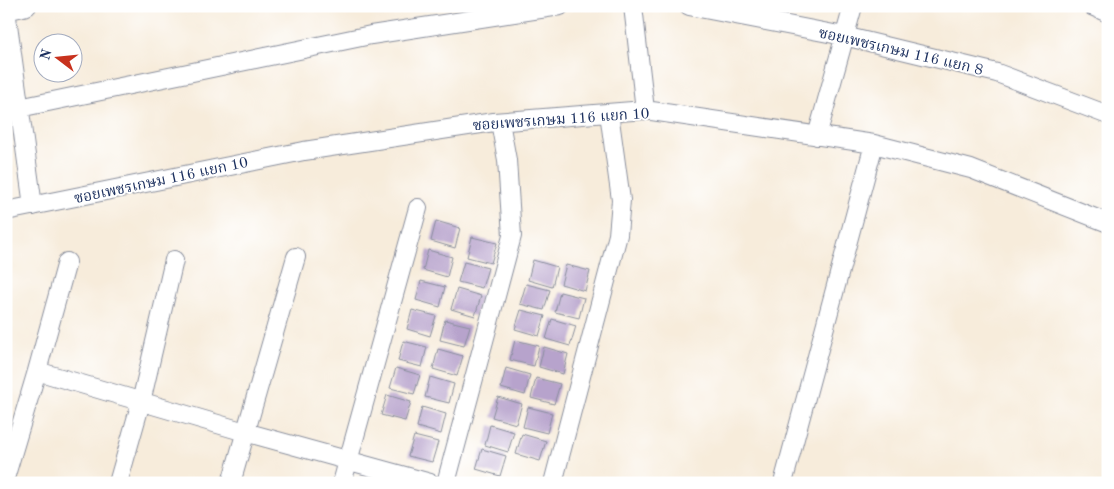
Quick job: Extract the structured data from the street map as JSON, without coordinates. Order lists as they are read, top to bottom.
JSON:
{
  "streets": {
    "street": ["ซอยเพชรเกษม 116 แยก 8", "ซอยเพชรเกษม 116 แยก 10"]
  },
  "north": "left"
}
